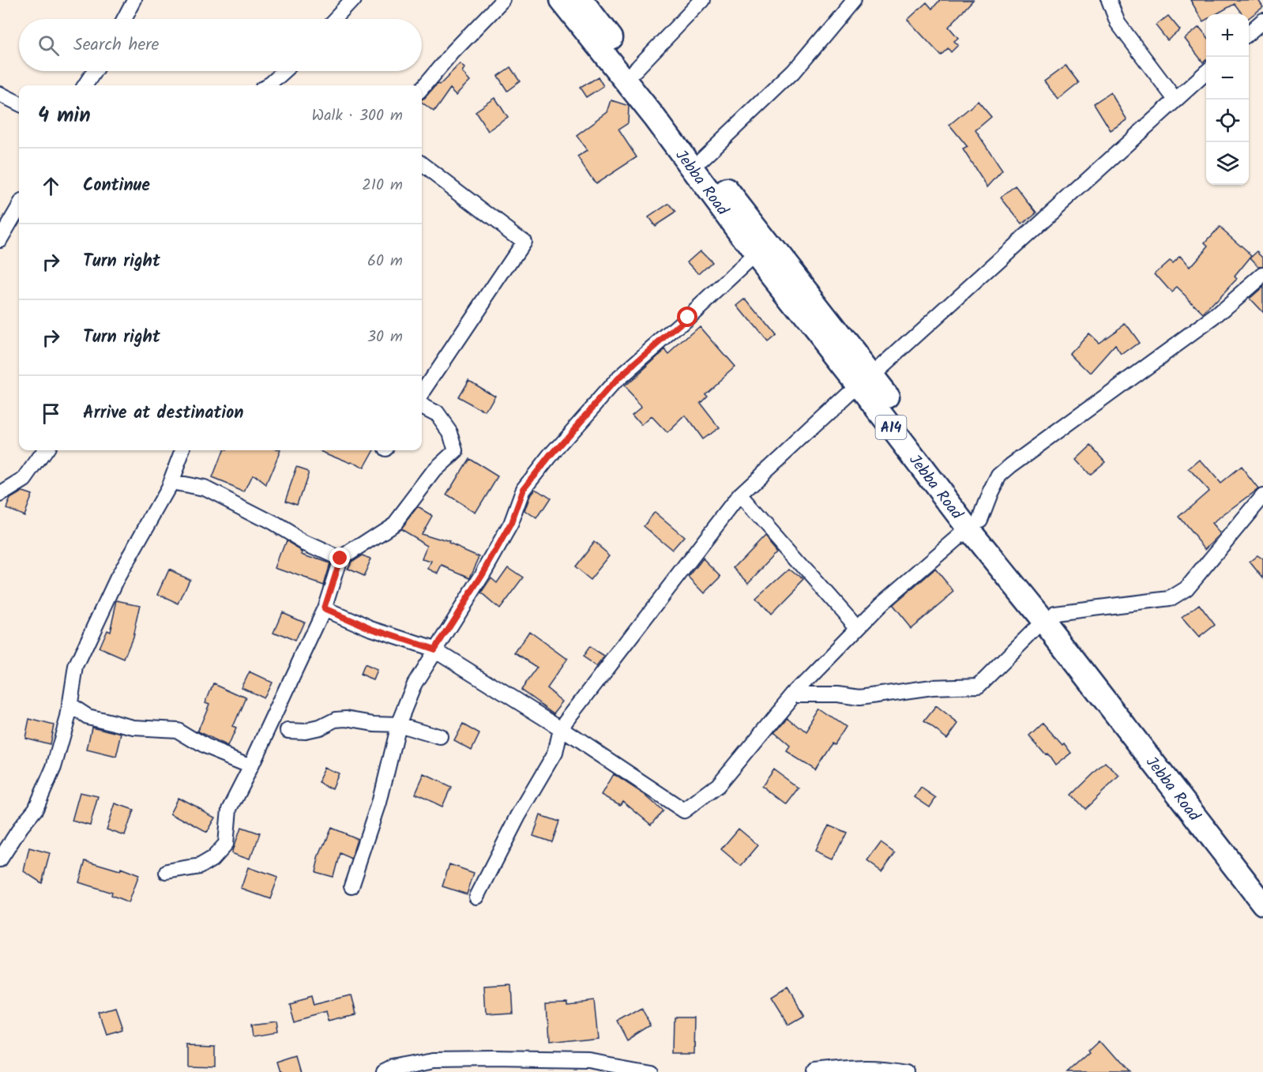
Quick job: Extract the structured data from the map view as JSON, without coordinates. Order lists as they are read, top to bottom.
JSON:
{
  "streets": {
    "highway": ["Jebba Road", "A14"]
  },
  "page": {
    "map_buttons": ["+", "−"],
    "search": "Search here",
    "heading": ["4 min", "Walk · 300 m"],
    "list": [
      ["Continue", "210 m"],
      ["Turn right", "60 m"],
      ["Turn right", "30 m"],
      "Arrive at destination"
    ]
  }
}
